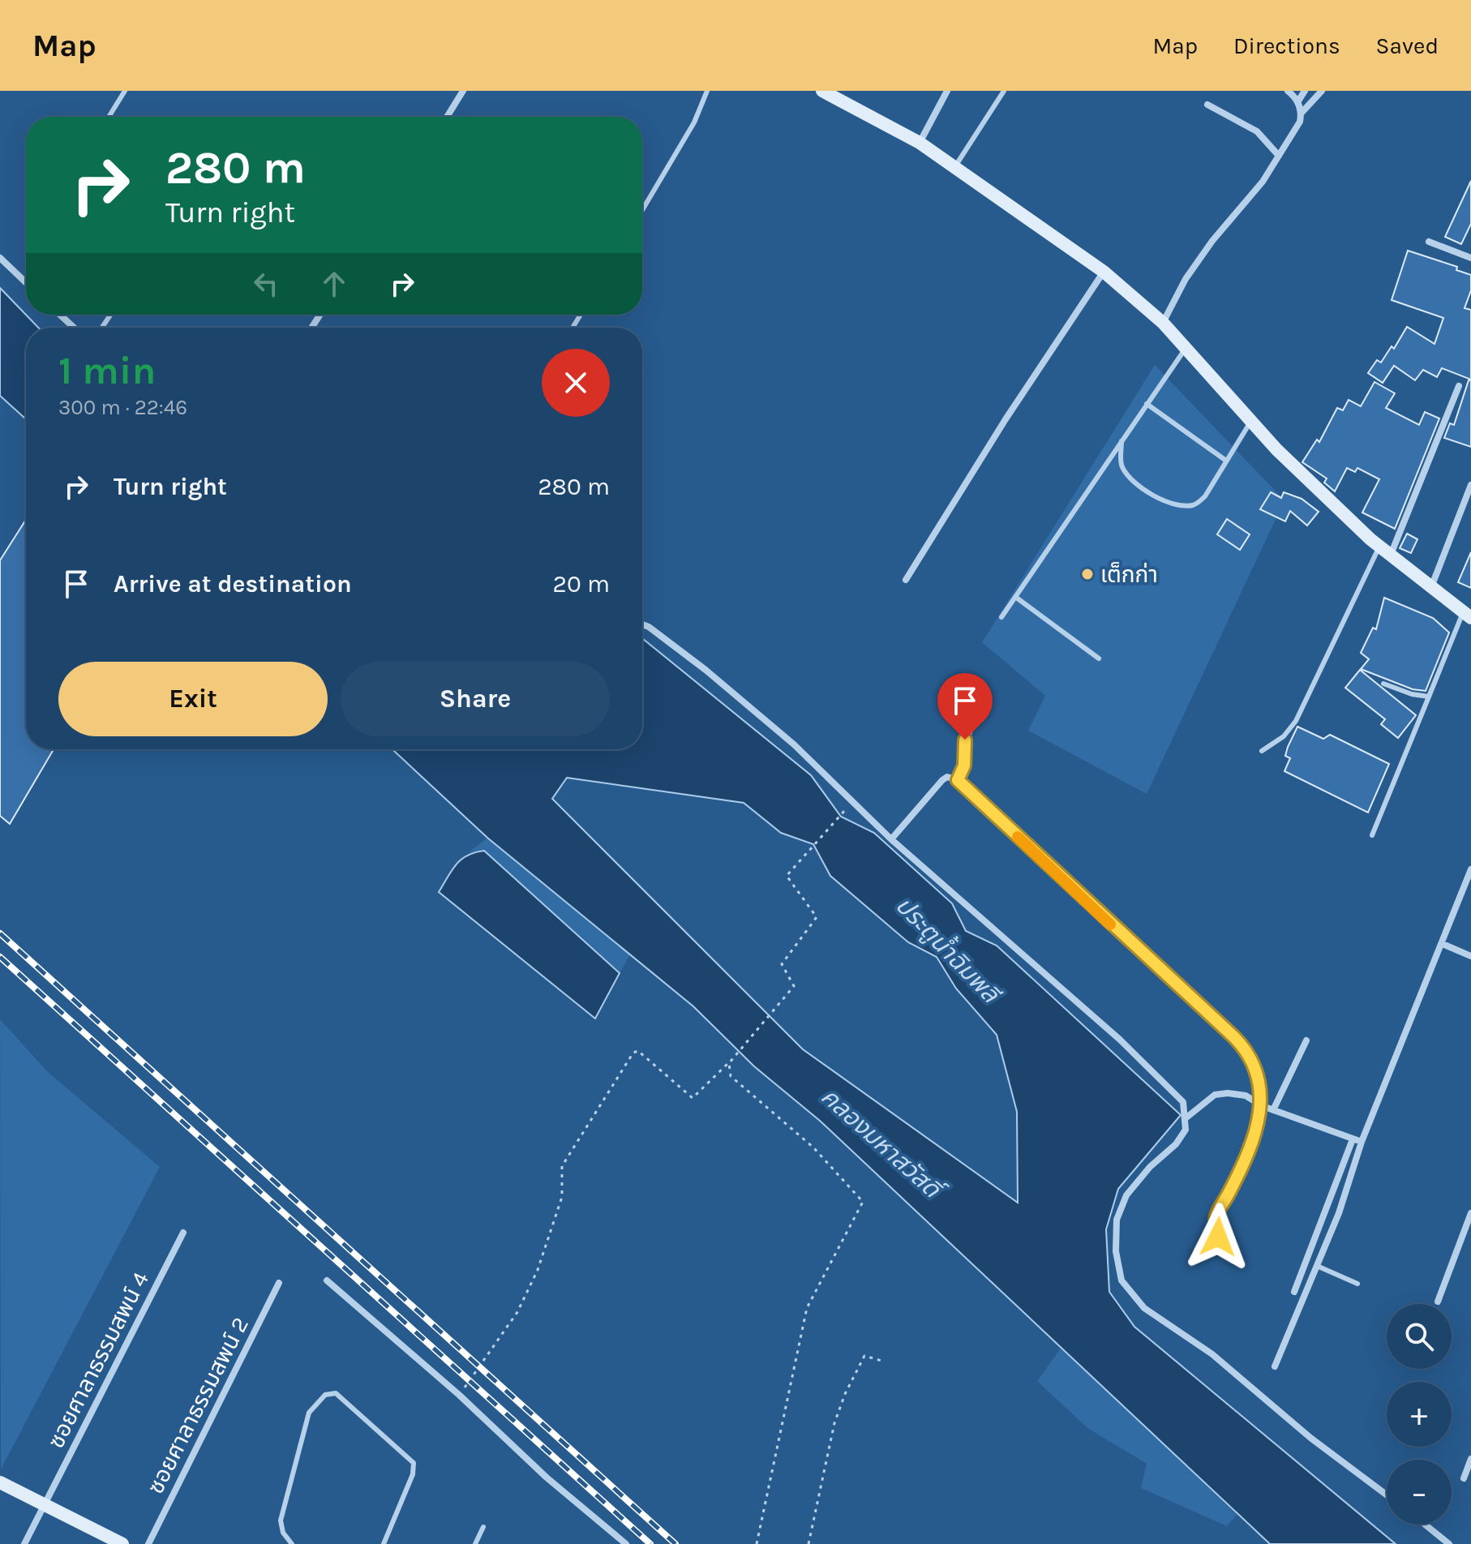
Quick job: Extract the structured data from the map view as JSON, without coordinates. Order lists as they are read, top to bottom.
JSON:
{
  "streets": {
    "street": ["ซอยศาลาธรรมสพน์ 4", "ซอยศาลาธรรมสพน์ 2"]
  },
  "water": ["ประตูน้ำฉิมพลี", "คลองมหาสวัสดิ์"],
  "places": ["เต็กก่า"],
  "page": {
    "header": "Map",
    "nav": ["Map", "Directions", "Saved"],
    "turn": ["280 m", "Turn right"],
    "heading": ["1 min", "300 m · 22:46"],
    "list": [
      {
        "name": "Turn right",
        "value": "280 m"
      },
      {
        "name": "Arrive at destination",
        "value": "20 m"
      }
    ],
    "buttons": ["Exit", "Share"],
    "map_buttons": ["+", "−"]
  }
}
